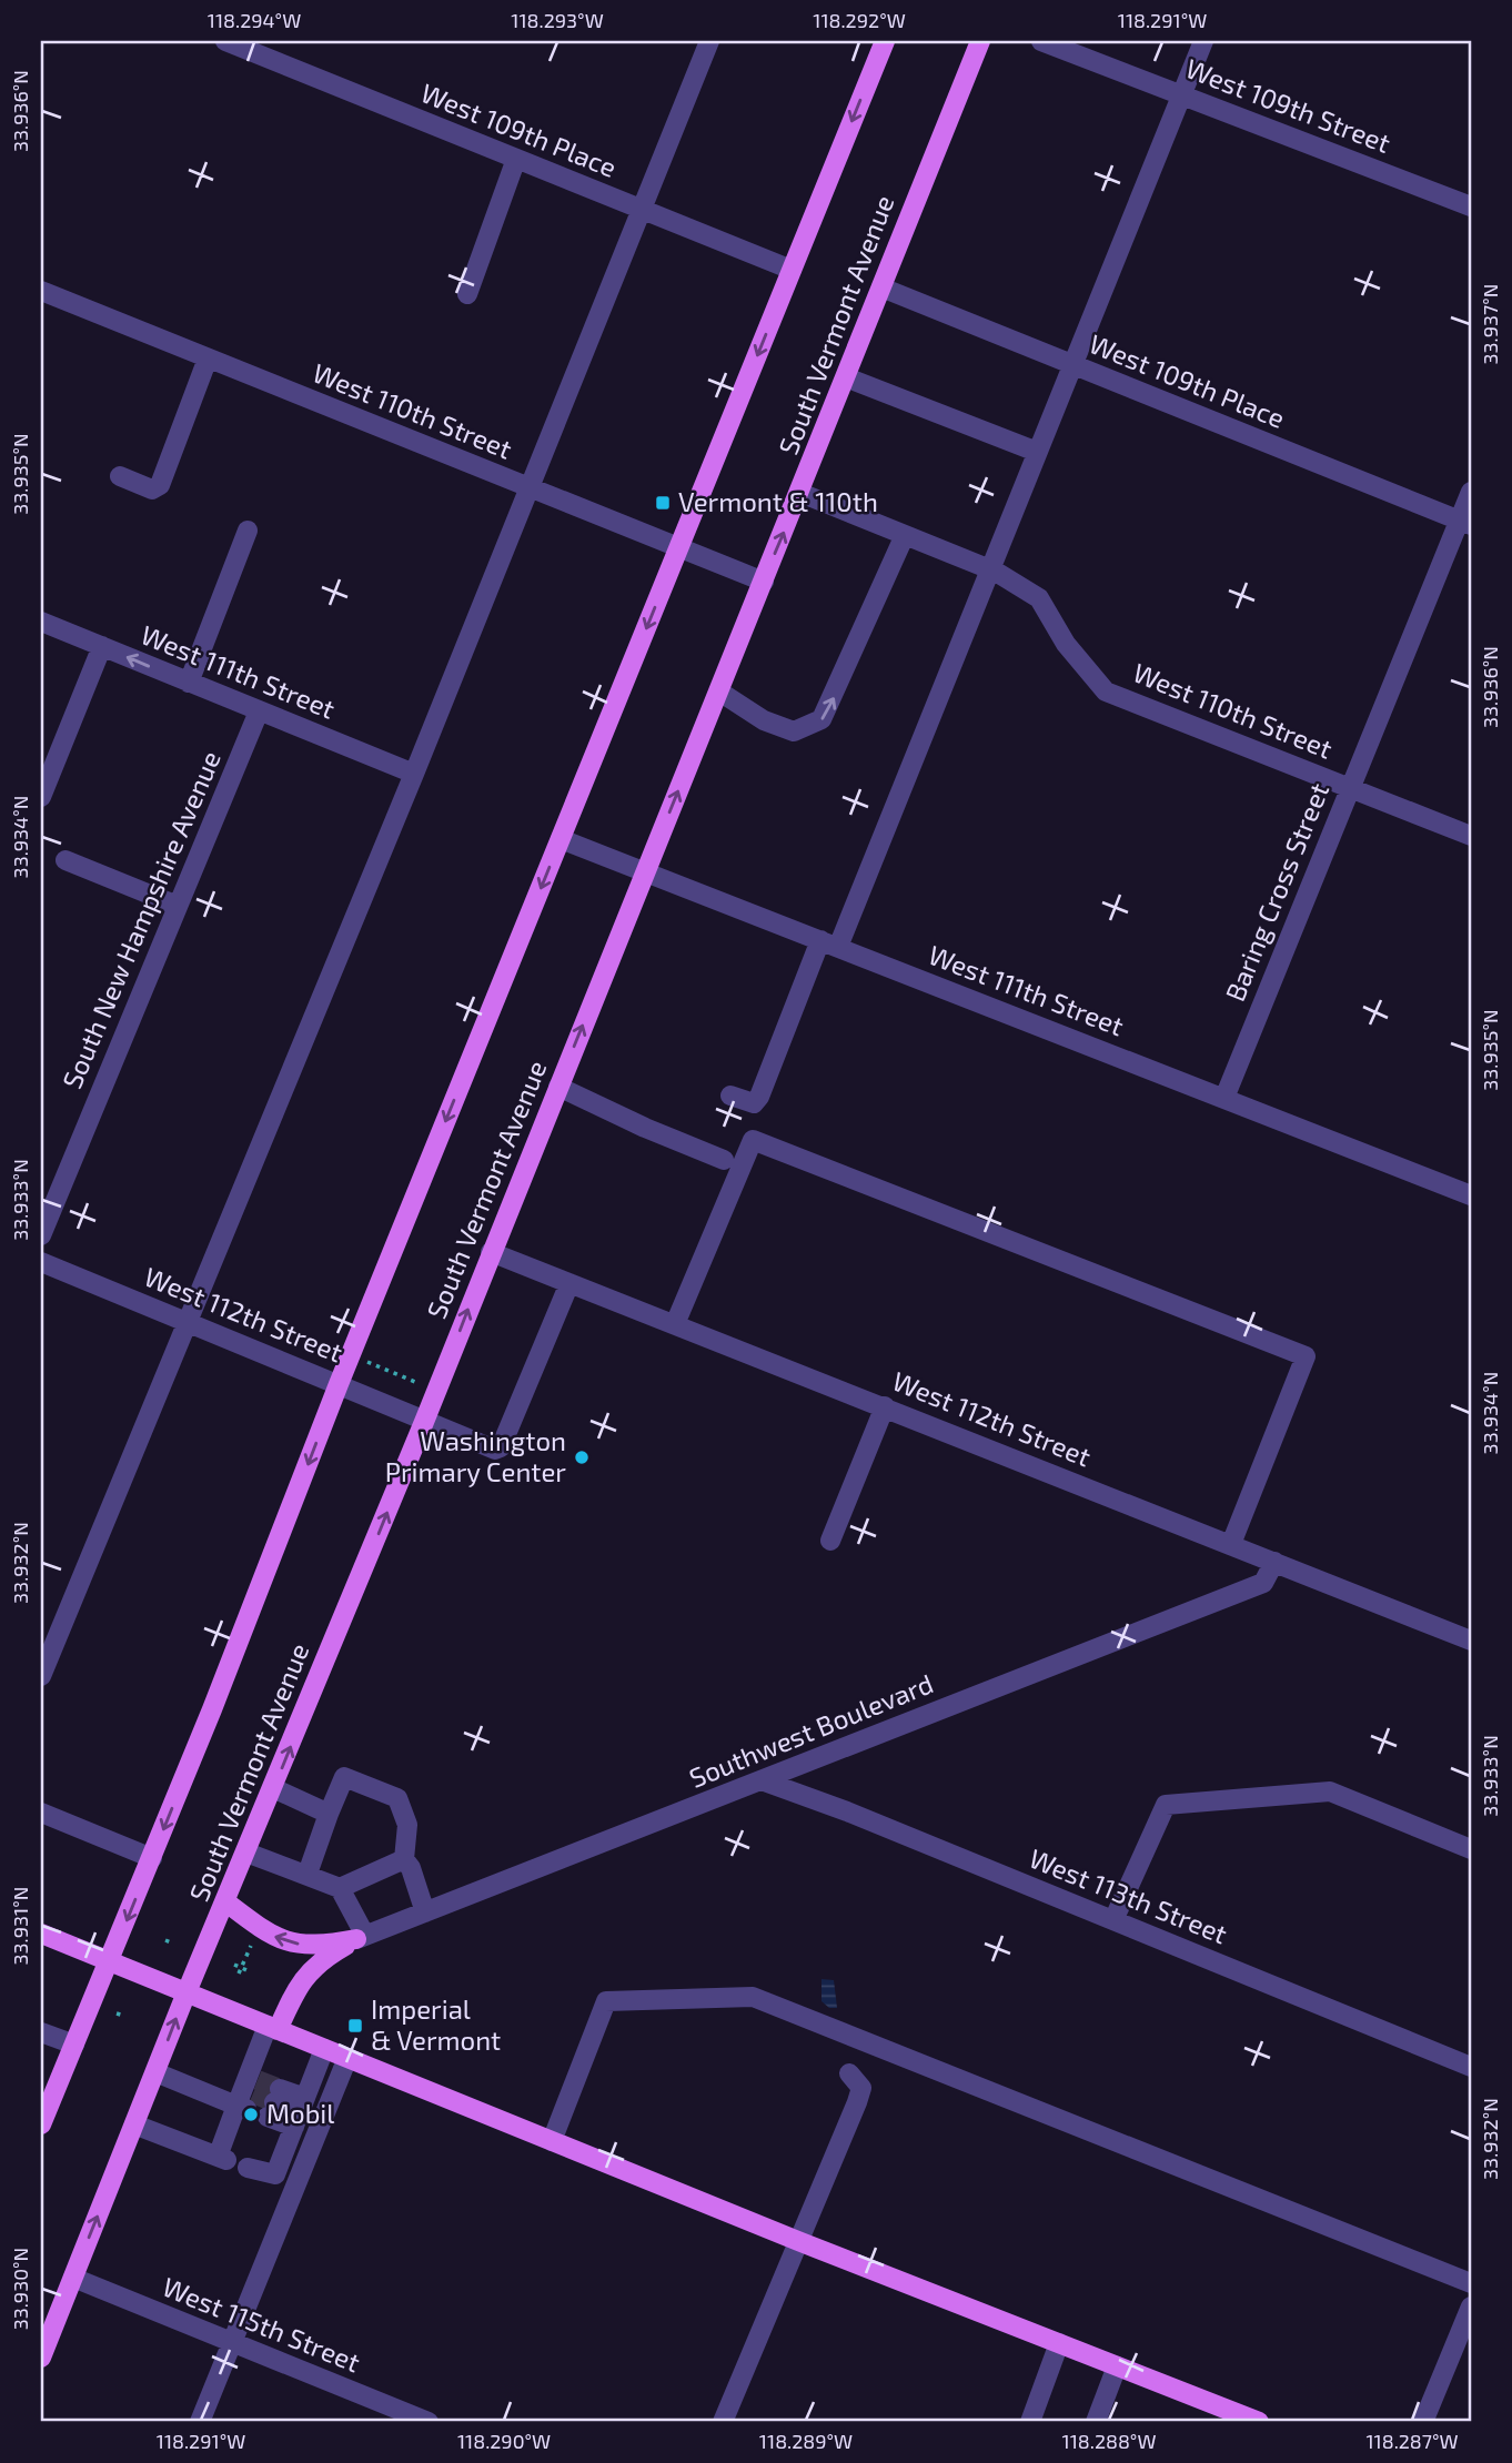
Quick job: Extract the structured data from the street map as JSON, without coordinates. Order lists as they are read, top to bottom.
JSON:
{
  "streets": {
    "main road": ["South Vermont Avenue"],
    "street": [
      "West 109th Street",
      "West 109th Place",
      "West 110th Street",
      "West 111th Street",
      "Baring Cross Street",
      "South New Hampshire Avenue",
      "West 112th Street",
      "Southwest Boulevard",
      "West 113th Street",
      "West 115th Street"
    ]
  },
  "crossings": [
    ["West 109th Place", "South Vermont Avenue"],
    ["West 109th Place", "Baring Cross Street"],
    ["South Vermont Avenue", "West 110th Street"],
    ["South Vermont Avenue", "West 111th Street"],
    ["South Vermont Avenue", "West 112th Street"],
    ["South Vermont Avenue", "West 115th Street"],
    ["West 110th Street", "Baring Cross Street"],
    ["West 111th Street", "Baring Cross Street"],
    ["West 111th Street", "South New Hampshire Avenue"],
    ["West 112th Street", "Southwest Boulevard"],
    ["Southwest Boulevard", "West 113th Street"]
  ],
  "places": {
    "transit": ["Vermont & 110th", "Imperial & Vermont"],
    "other": ["Washington Primary Center", "Mobil"]
  },
  "coordinates": [
    "118.294°W",
    "118.293°W",
    "118.292°W",
    "118.291°W",
    "33.936°N",
    "33.937°N",
    "33.935°N",
    "33.934°N",
    "33.933°N",
    "33.932°N",
    "33.931°N",
    "33.930°N",
    "118.290°W",
    "118.289°W",
    "118.288°W",
    "118.287°W"
  ]
}
